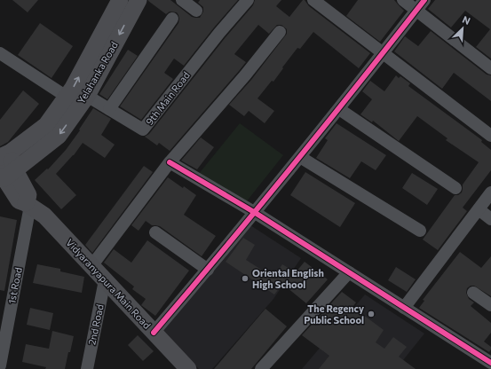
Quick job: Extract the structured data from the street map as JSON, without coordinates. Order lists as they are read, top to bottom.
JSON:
{
  "streets": {
    "main road": ["Yelahanka Road", "Vidyaranyapura Main Road"],
    "street": ["9th Main Road", "1st Road", "2nd Road"]
  },
  "crossings": [
    ["Yelahanka Road", "9th Main Road"],
    ["Vidyaranyapura Main Road", "1st Road"],
    ["Vidyaranyapura Main Road", "2nd Road"]
  ],
  "places": ["Oriental English High School", "The Regency Public School"],
  "north": "top right"
}
